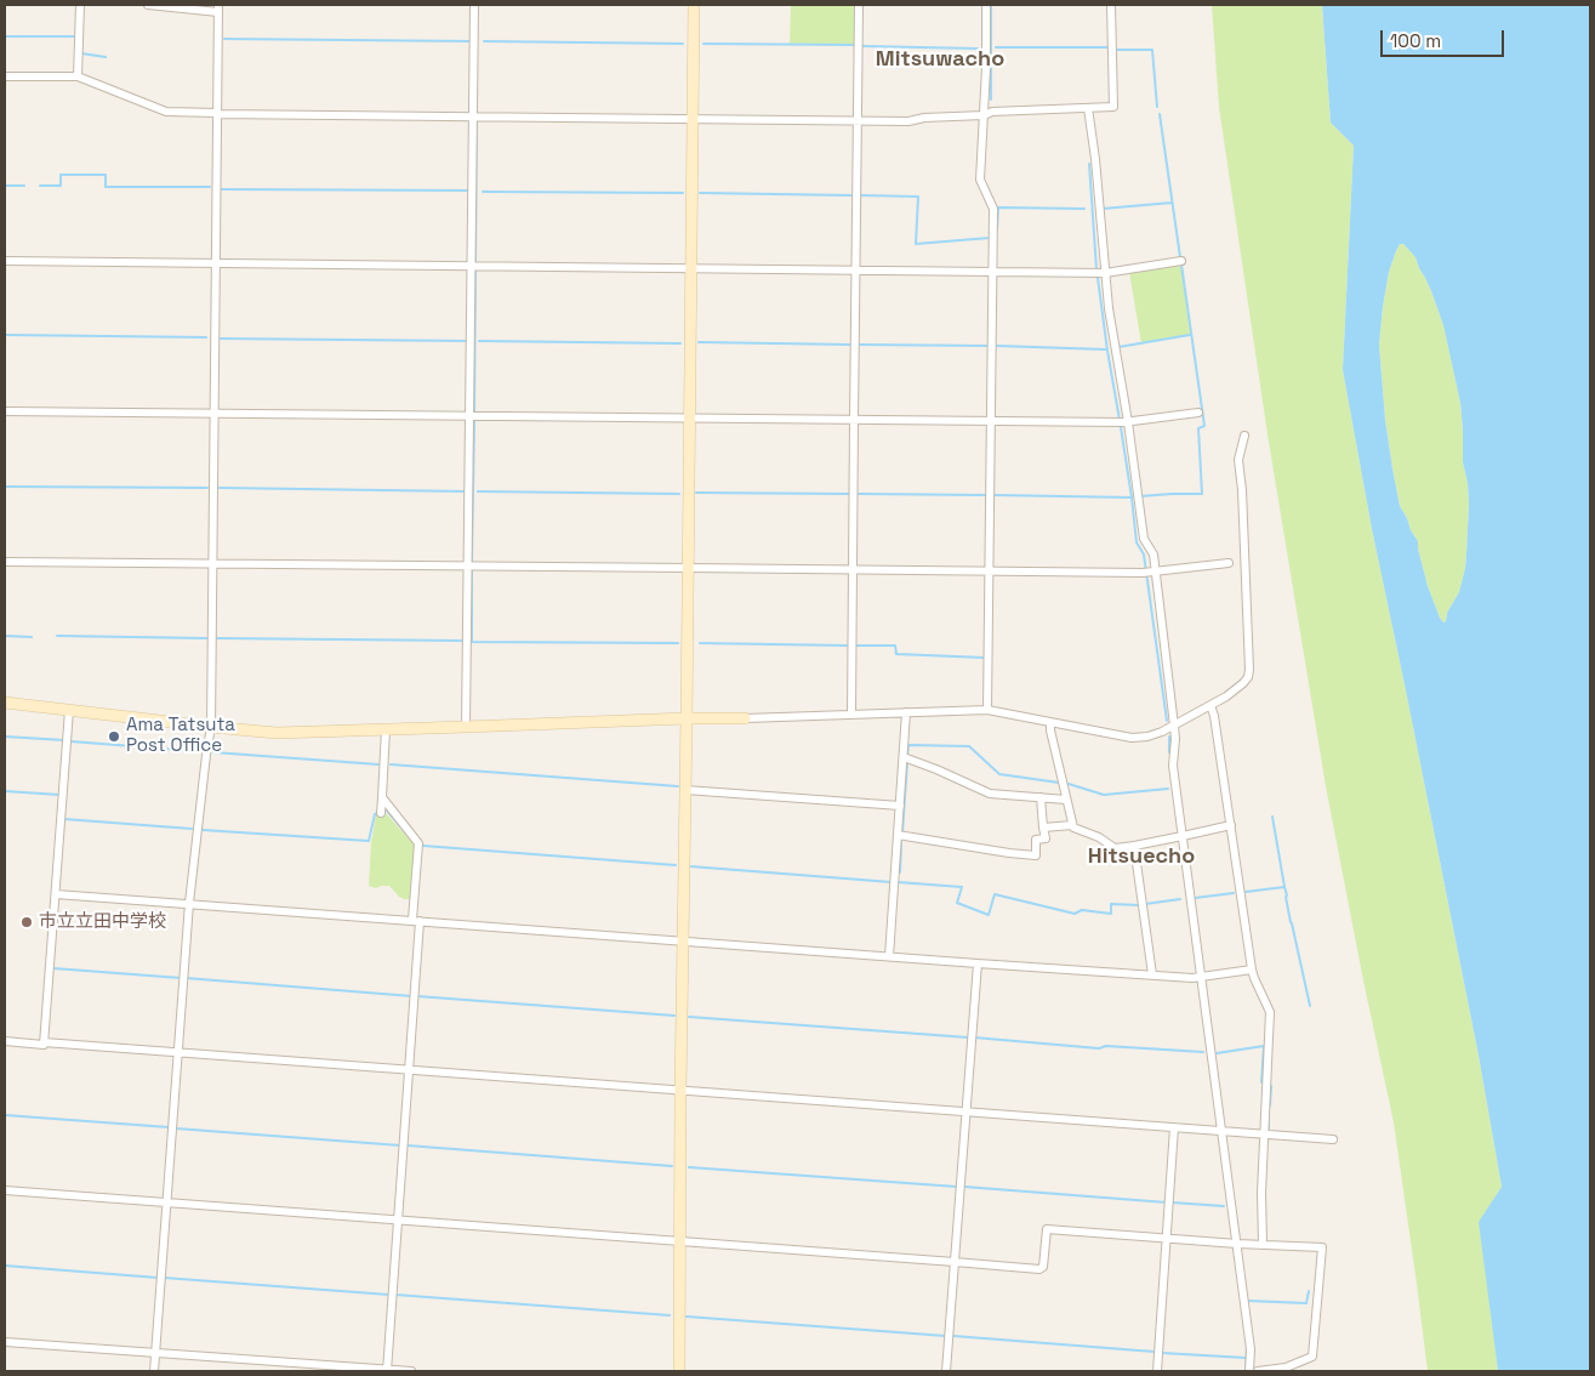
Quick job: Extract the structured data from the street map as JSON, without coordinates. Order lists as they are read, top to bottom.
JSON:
{
  "districts": ["Mitsuwacho", "Hitsuecho"],
  "places": ["Ama Tatsuta Post Office", "市立立田中学校"],
  "scale_bar": "100 m"
}
